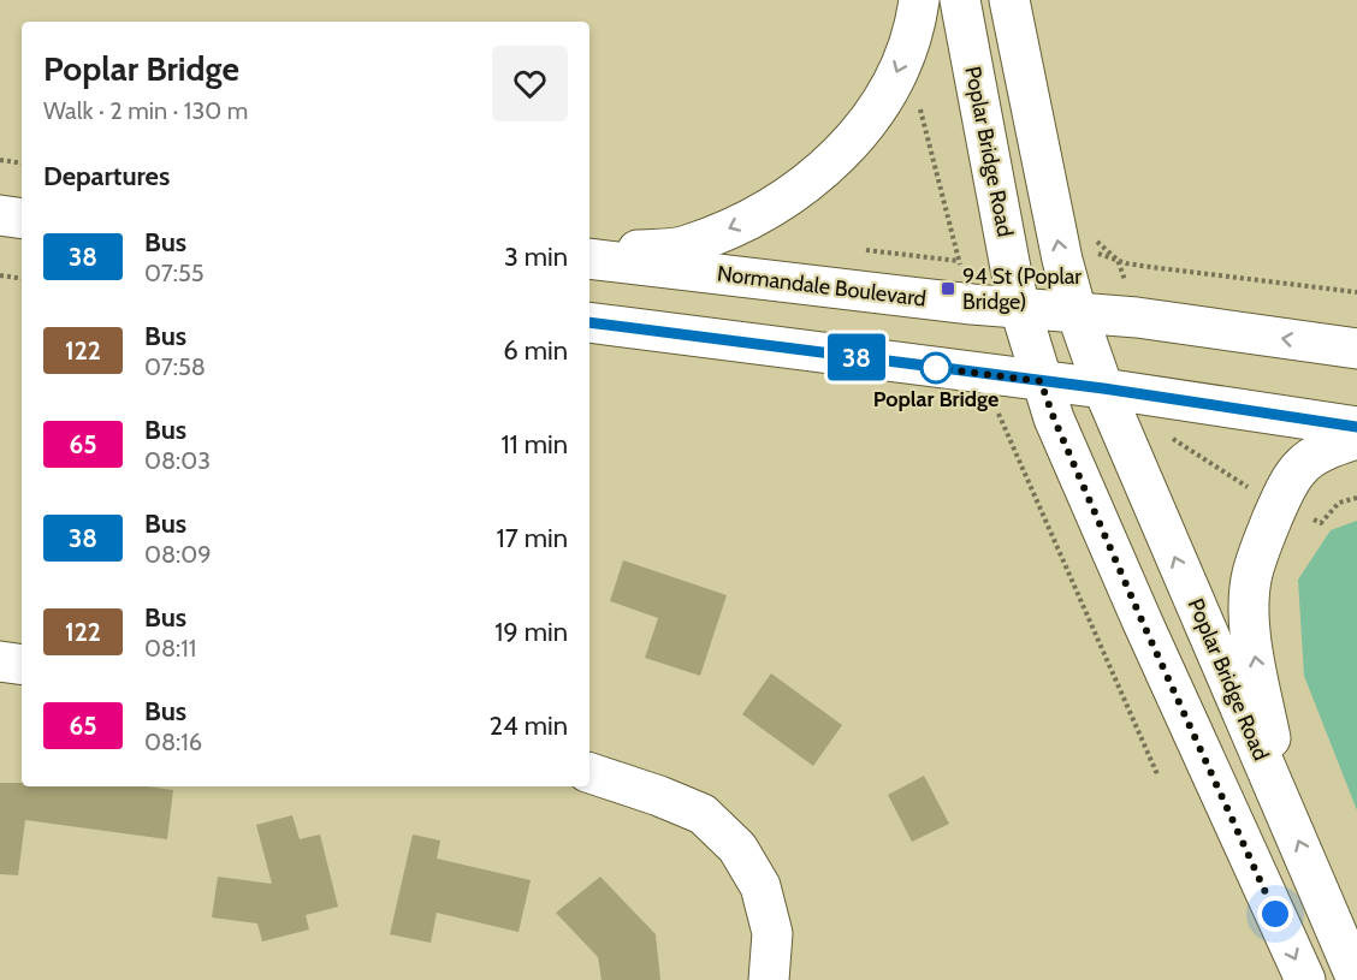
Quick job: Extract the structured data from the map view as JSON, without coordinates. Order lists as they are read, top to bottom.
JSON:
{
  "streets": {
    "main road": ["Poplar Bridge Road", "Normandale Boulevard"]
  },
  "crossings": [
    ["Poplar Bridge Road", "Normandale Boulevard"]
  ],
  "places": {
    "transit": ["94 St (Poplar Bridge)"],
    "other": ["Poplar Bridge"]
  },
  "lines": ["bus line 38"],
  "page": {
    "on_map": "38",
    "heading": [
      ["Poplar Bridge", "Walk · 2 min · 130 m"],
      "Departures"
    ],
    "list": [
      {
        "mark": "38",
        "name": "Bus",
        "note": "07:55",
        "value": "3 min"
      },
      {
        "mark": "122",
        "name": "Bus",
        "note": "07:58",
        "value": "6 min"
      },
      {
        "mark": "65",
        "name": "Bus",
        "note": "08:03",
        "value": "11 min"
      },
      {
        "mark": "38",
        "name": "Bus",
        "note": "08:09",
        "value": "17 min"
      },
      {
        "mark": "122",
        "name": "Bus",
        "note": "08:11",
        "value": "19 min"
      },
      {
        "mark": "65",
        "name": "Bus",
        "note": "08:16",
        "value": "24 min"
      }
    ]
  }
}
